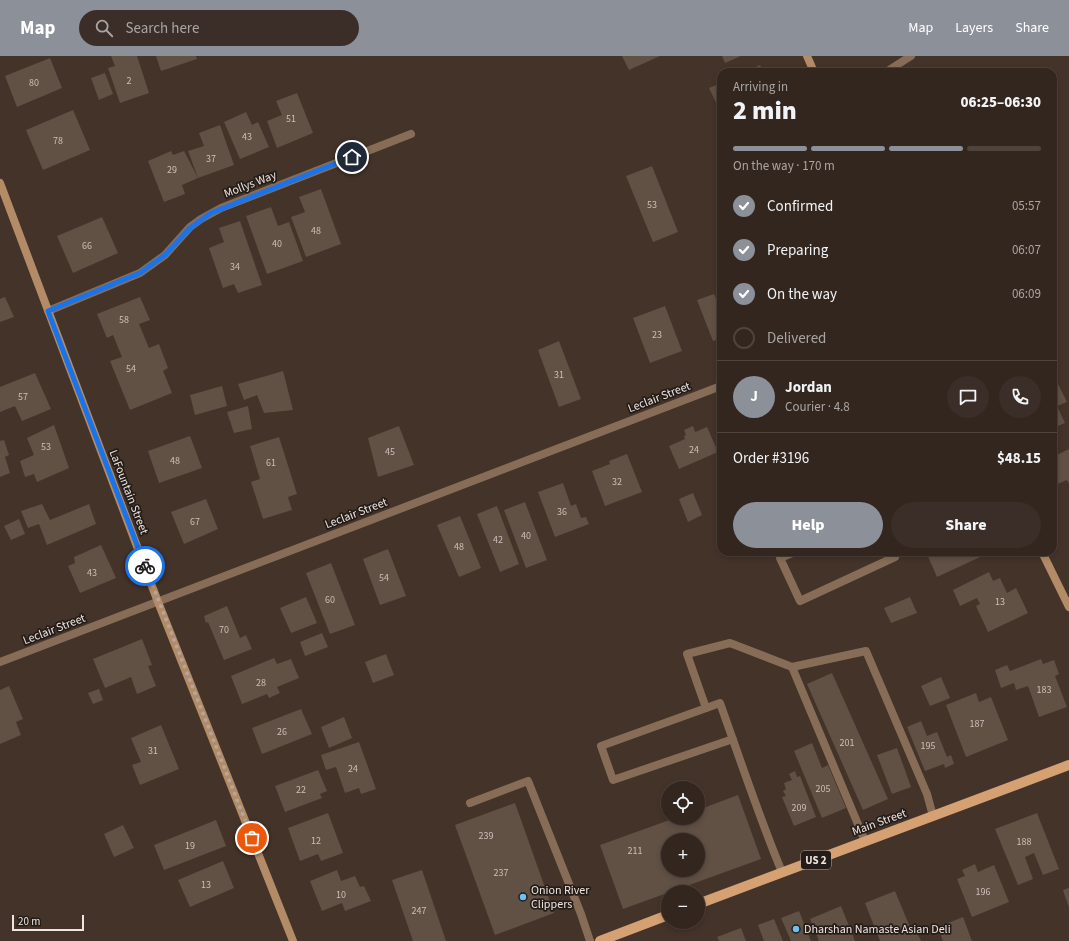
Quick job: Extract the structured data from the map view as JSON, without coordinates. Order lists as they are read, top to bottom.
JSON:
{
  "streets": {
    "main road": ["Main Street", "US 2"],
    "street": ["Mollys Way", "Leclair Street", "LaFountain Street"]
  },
  "crossings": [
    ["Mollys Way", "LaFountain Street"],
    ["Leclair Street", "LaFountain Street"]
  ],
  "places": ["Onion River Clippers", "Dharshan Namaste Asian Deli"],
  "house_numbers": [
    "2",
    "80",
    "51",
    "43",
    "78",
    "37",
    "29",
    "53",
    "48",
    "40",
    "66",
    "34",
    "58",
    "23",
    "54",
    "31",
    "57",
    "53",
    "24",
    "45",
    "48",
    "61",
    "32",
    "36",
    "67",
    "40",
    "42",
    "48",
    "43",
    "54",
    "60",
    "13",
    "70",
    "28",
    "183",
    "187",
    "26",
    "201",
    "195",
    "31",
    "24",
    "205",
    "22",
    "209",
    "239",
    "12",
    "188",
    "19",
    "211",
    "237",
    "13",
    "196",
    "10",
    "247"
  ],
  "scale_bar": "20 m",
  "page": {
    "header": "Map",
    "search": "Search here",
    "nav": ["Map", "Layers", "Share"],
    "heading": ["2 min", "Arriving in", "06:25–06:30"],
    "panel": [
      "Jordan",
      "Courier · 4.8",
      "Order #3196",
      "$48.15"
    ],
    "bar": "On the way · 170 m",
    "list": [
      ["Confirmed", "05:57"],
      ["Preparing", "06:07"],
      ["On the way", "06:09"],
      "Delivered"
    ],
    "round": "J",
    "buttons": ["Help", "Share"],
    "map_buttons": ["+", "−"],
    "scale": "20 m"
  }
}
